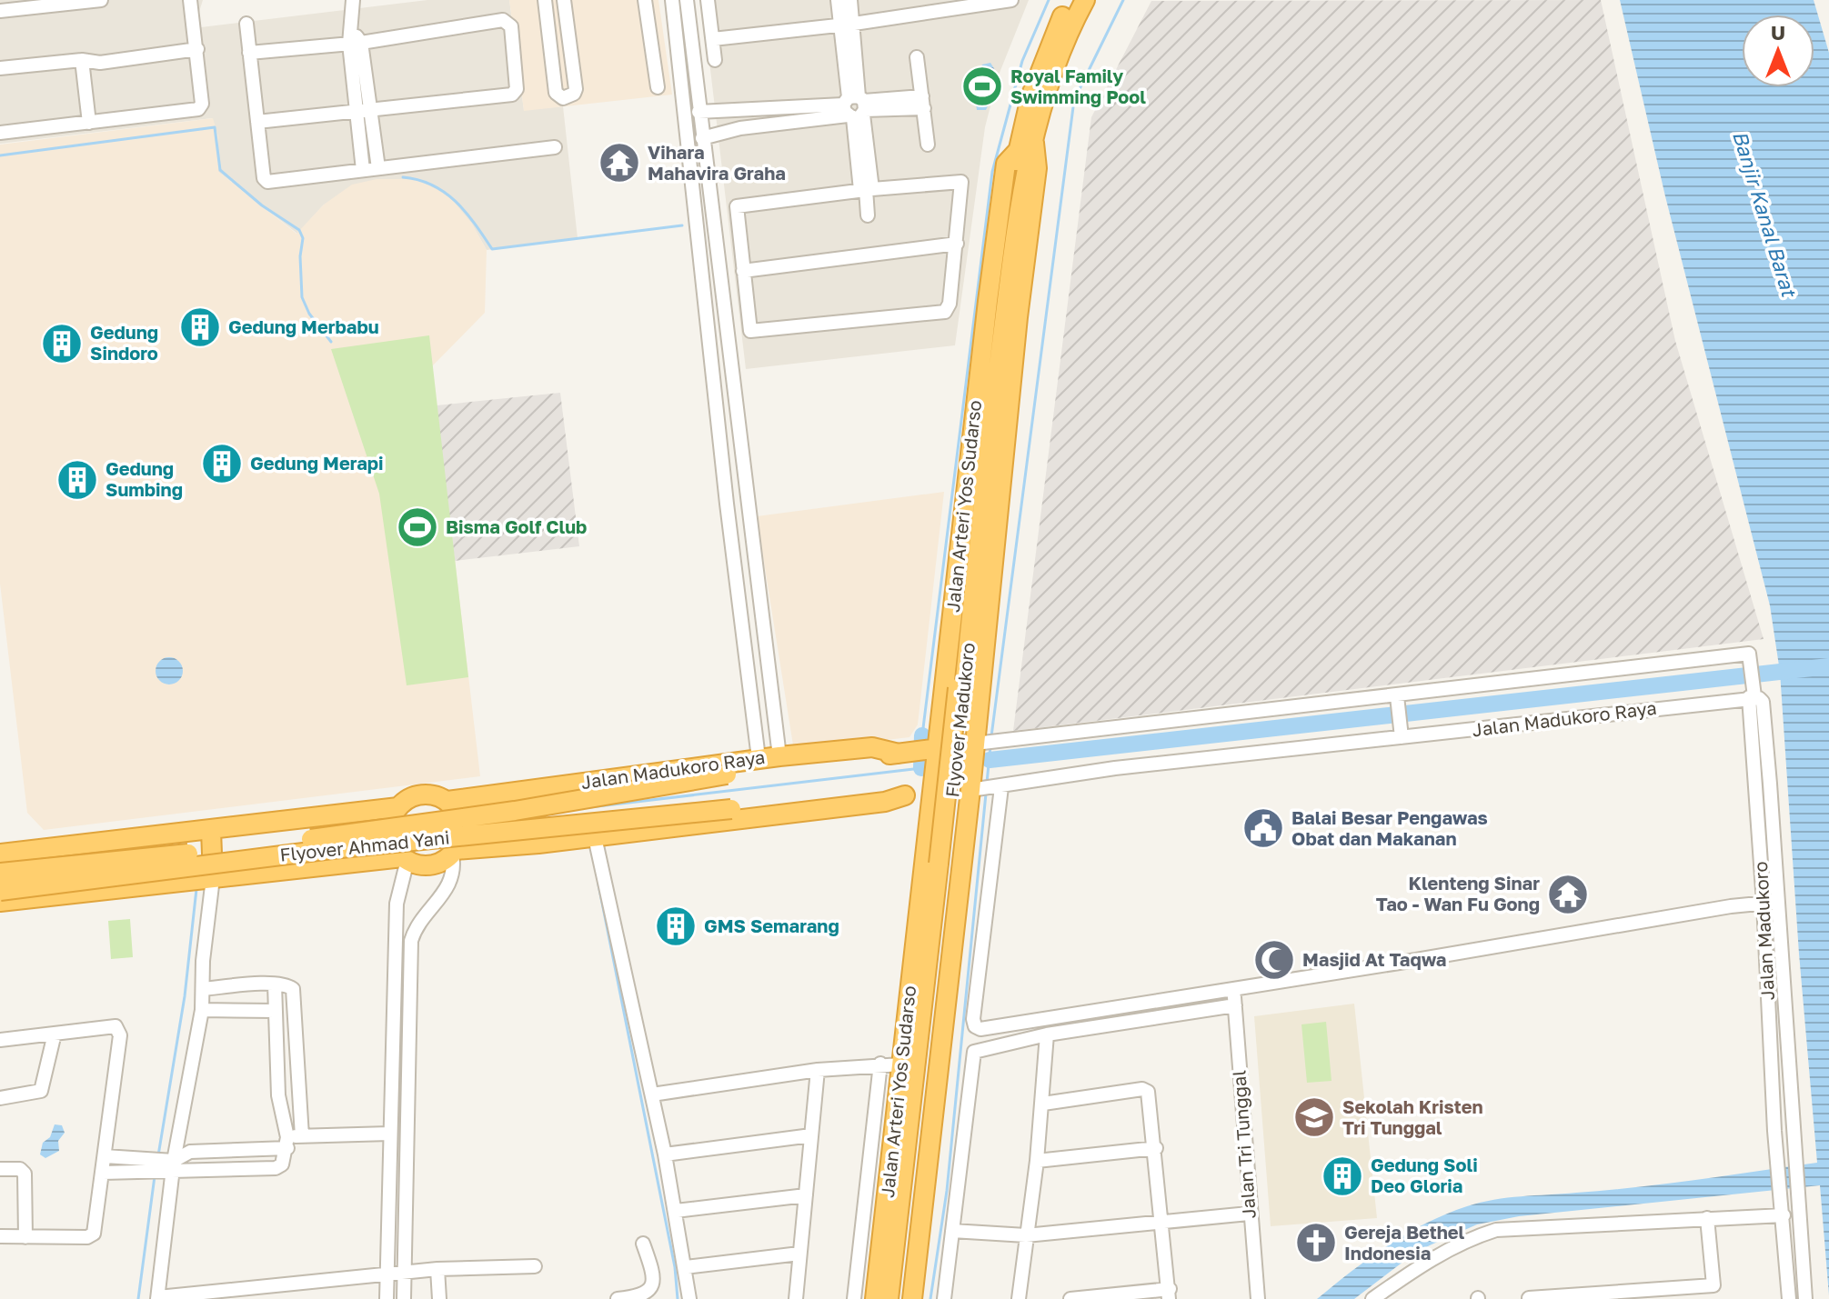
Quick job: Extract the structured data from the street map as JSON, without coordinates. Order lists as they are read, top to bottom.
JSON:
{
  "streets": {
    "highway": [
      "Jalan Arteri Yos Sudarso",
      "Jalan Madukoro Raya",
      "Flyover Madukoro",
      "Flyover Ahmad Yani"
    ],
    "street": ["Jalan Madukoro", "Jalan Tri Tunggal"]
  },
  "crossings": [
    ["Jalan Arteri Yos Sudarso", "Jalan Madukoro Raya"],
    ["Jalan Arteri Yos Sudarso", "Flyover Madukoro"],
    ["Jalan Madukoro Raya", "Flyover Ahmad Yani"],
    ["Jalan Madukoro Raya", "Jalan Madukoro"]
  ],
  "water": ["Banjir Kanal Barat"],
  "places": {
    "sports": ["Royal Family Swimming Pool", "Bisma Golf Club"],
    "temple": ["Vihara Mahavira Graha", "Klenteng Sinar Tao - Wan Fu Gong"],
    "building": [
      "Gedung Merbabu",
      "Gedung Sindoro",
      "Gedung Merapi",
      "Gedung Sumbing",
      "GMS Semarang",
      "Gedung Soli Deo Gloria"
    ],
    "public building": ["Balai Besar Pengawas Obat dan Makanan"],
    "mosque": ["Masjid At Taqwa"],
    "school or university": ["Sekolah Kristen Tri Tunggal"],
    "church": ["Gereja Bethel Indonesia"]
  },
  "north": "top"
}
